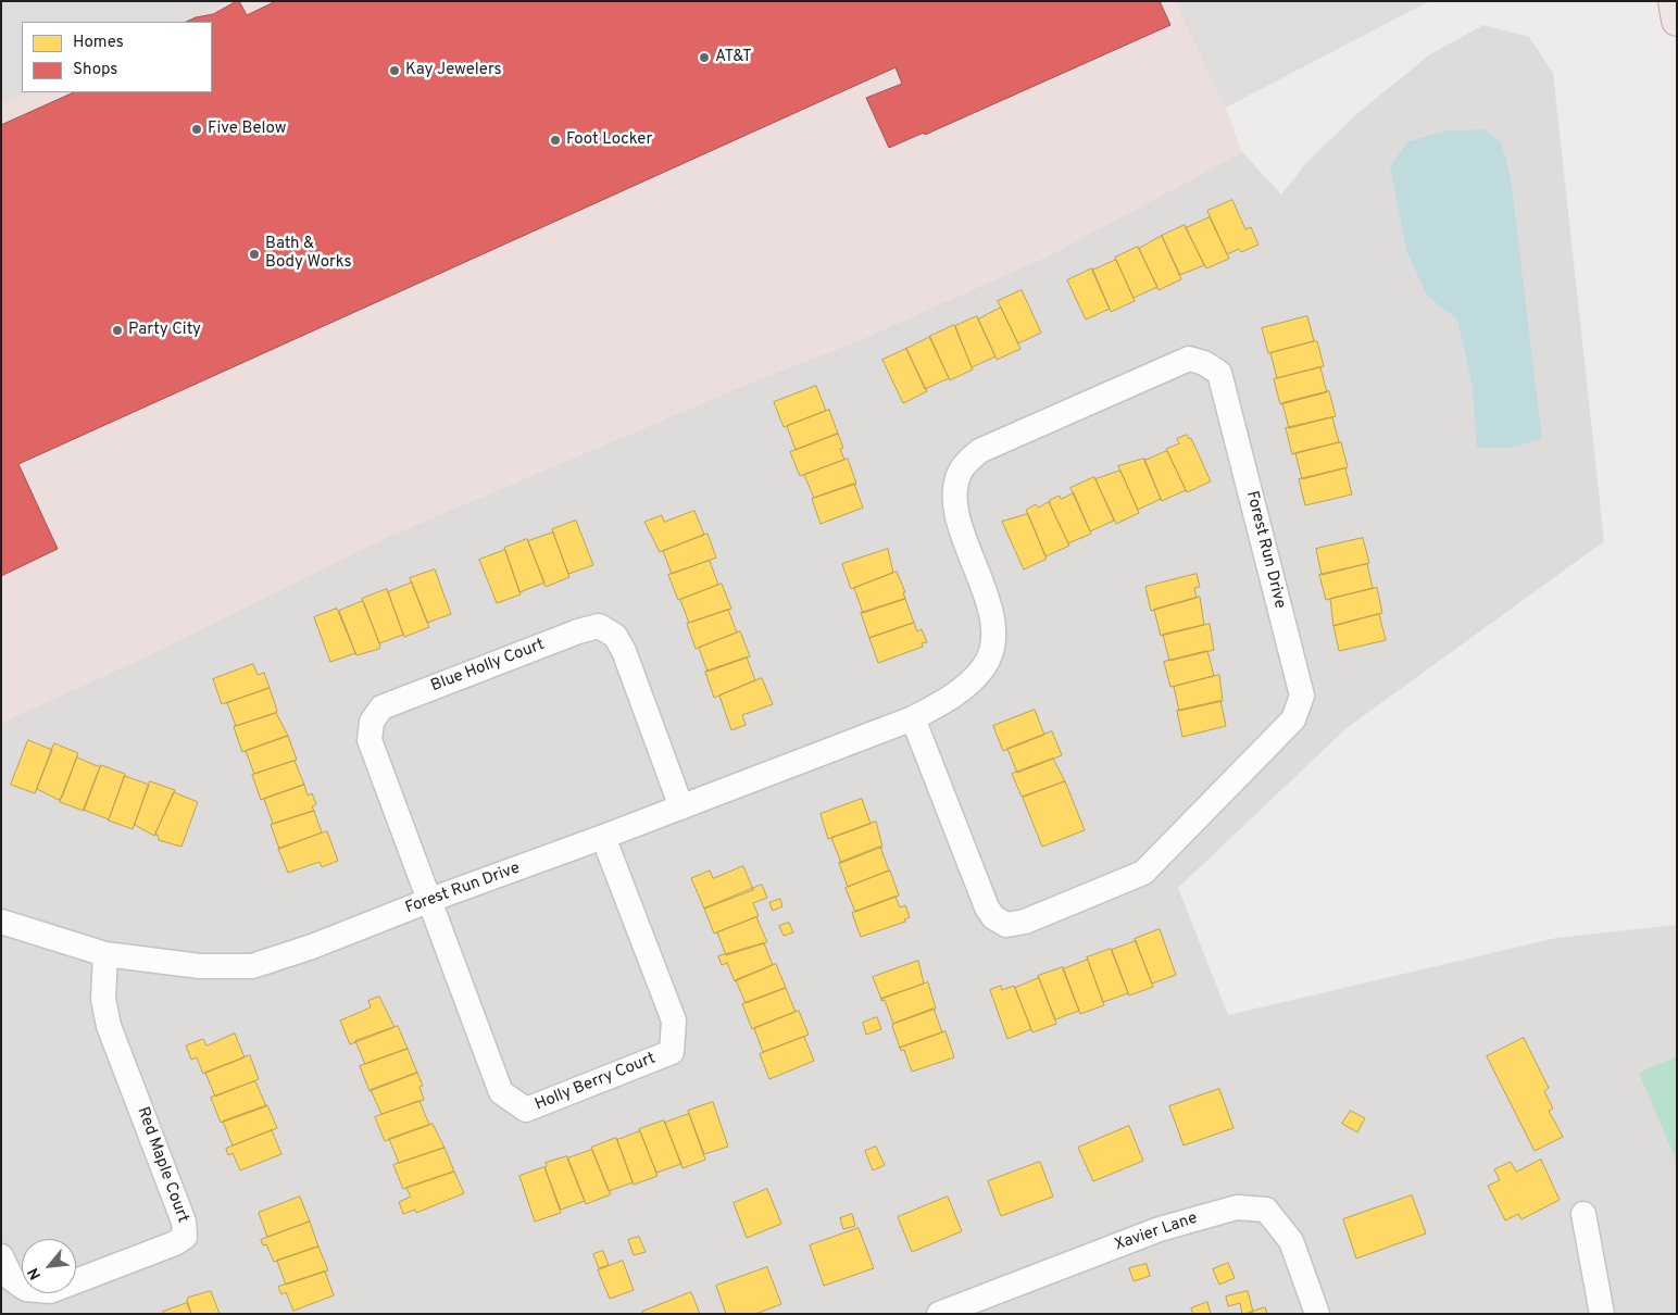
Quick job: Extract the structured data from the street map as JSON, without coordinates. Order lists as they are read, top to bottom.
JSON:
{
  "streets": {
    "street": [
      "Forest Run Drive",
      "Blue Holly Court",
      "Holly Berry Court",
      "Red Maple Court",
      "Xavier Lane"
    ]
  },
  "crossings": [
    ["Forest Run Drive", "Blue Holly Court"],
    ["Forest Run Drive", "Holly Berry Court"],
    ["Forest Run Drive", "Red Maple Court"],
    ["Blue Holly Court", "Holly Berry Court"]
  ],
  "places": [
    "AT&T",
    "Kay Jewelers",
    "Five Below",
    "Foot Locker",
    "Bath & Body Works",
    "Party City"
  ],
  "legend": ["Homes", "Shops"],
  "north": "bottom left"
}
